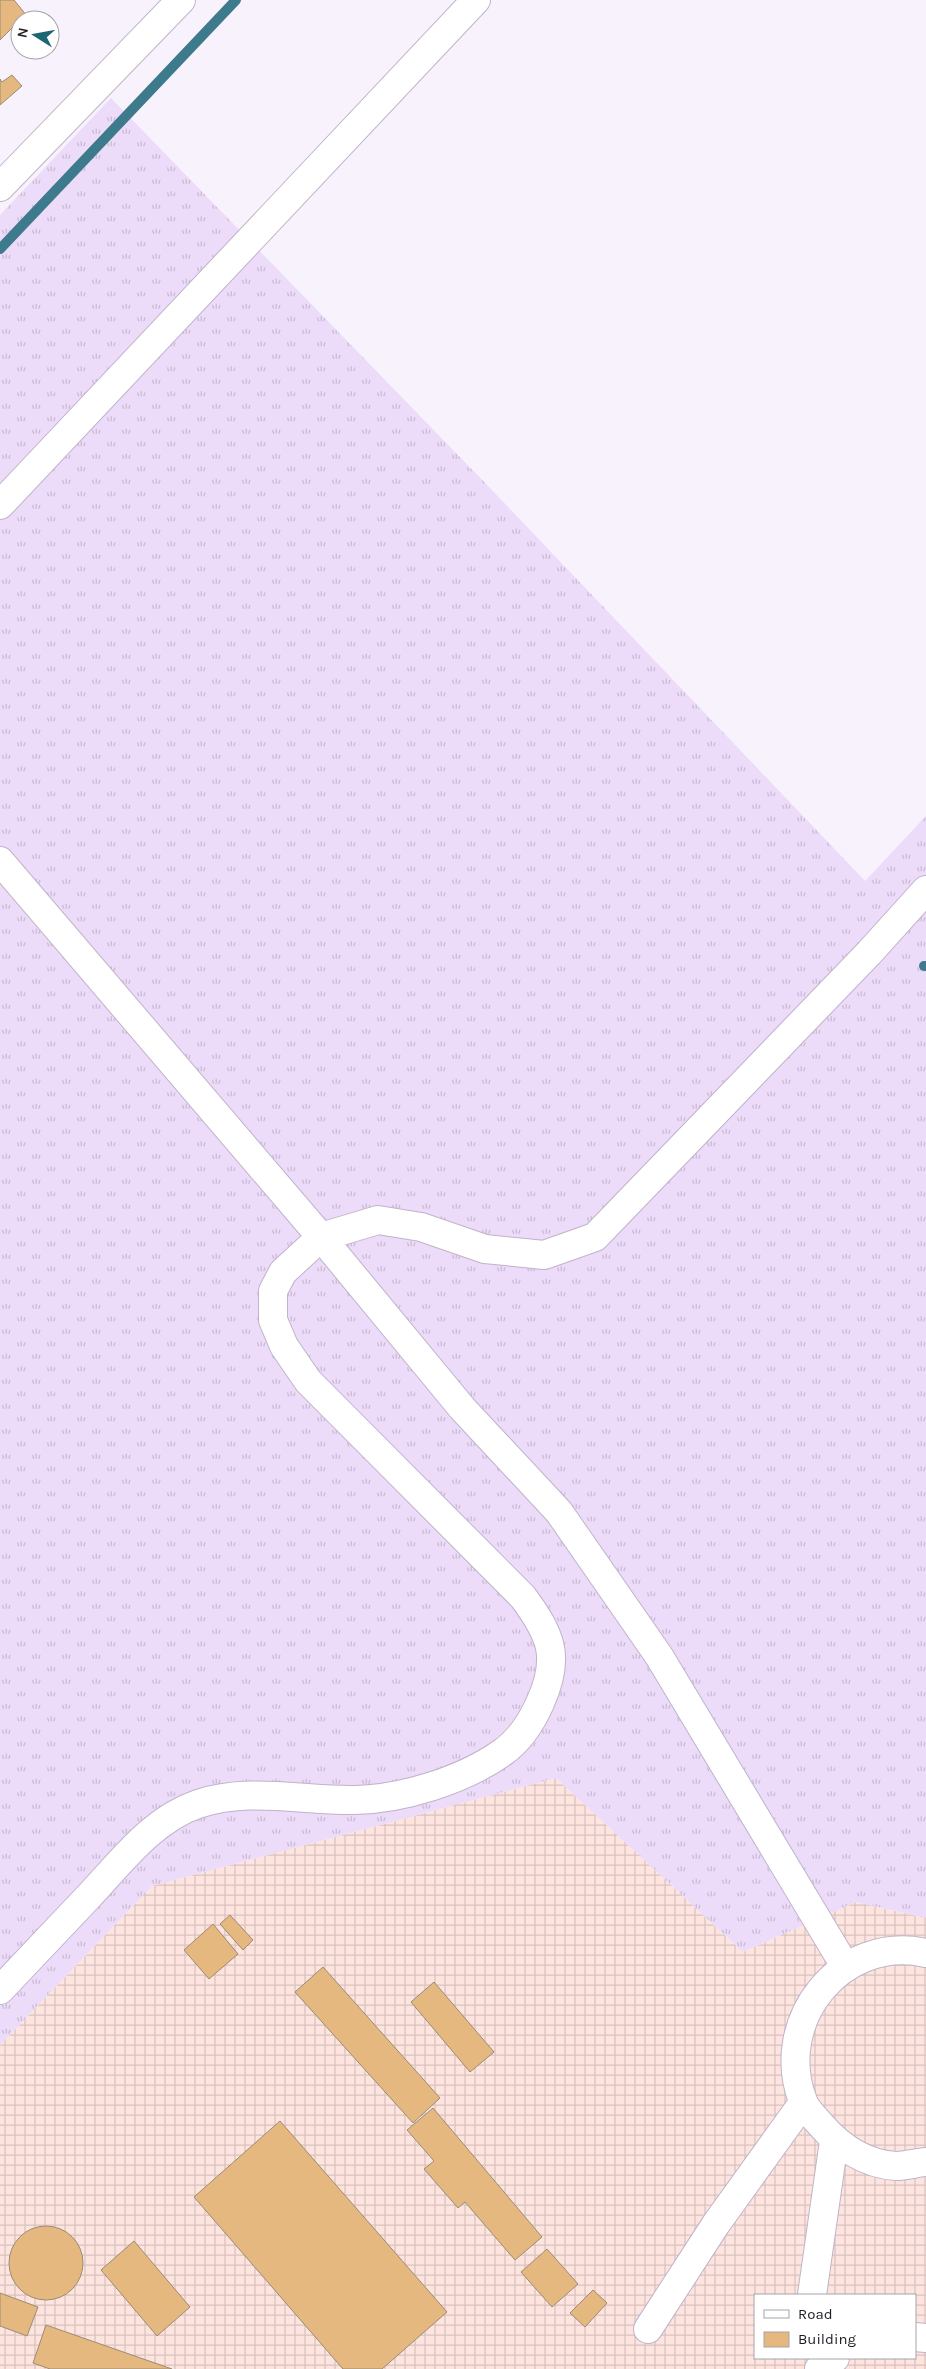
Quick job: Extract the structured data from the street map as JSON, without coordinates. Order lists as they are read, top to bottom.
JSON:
{
  "legend": ["Road", "Building"],
  "north": "left"
}
